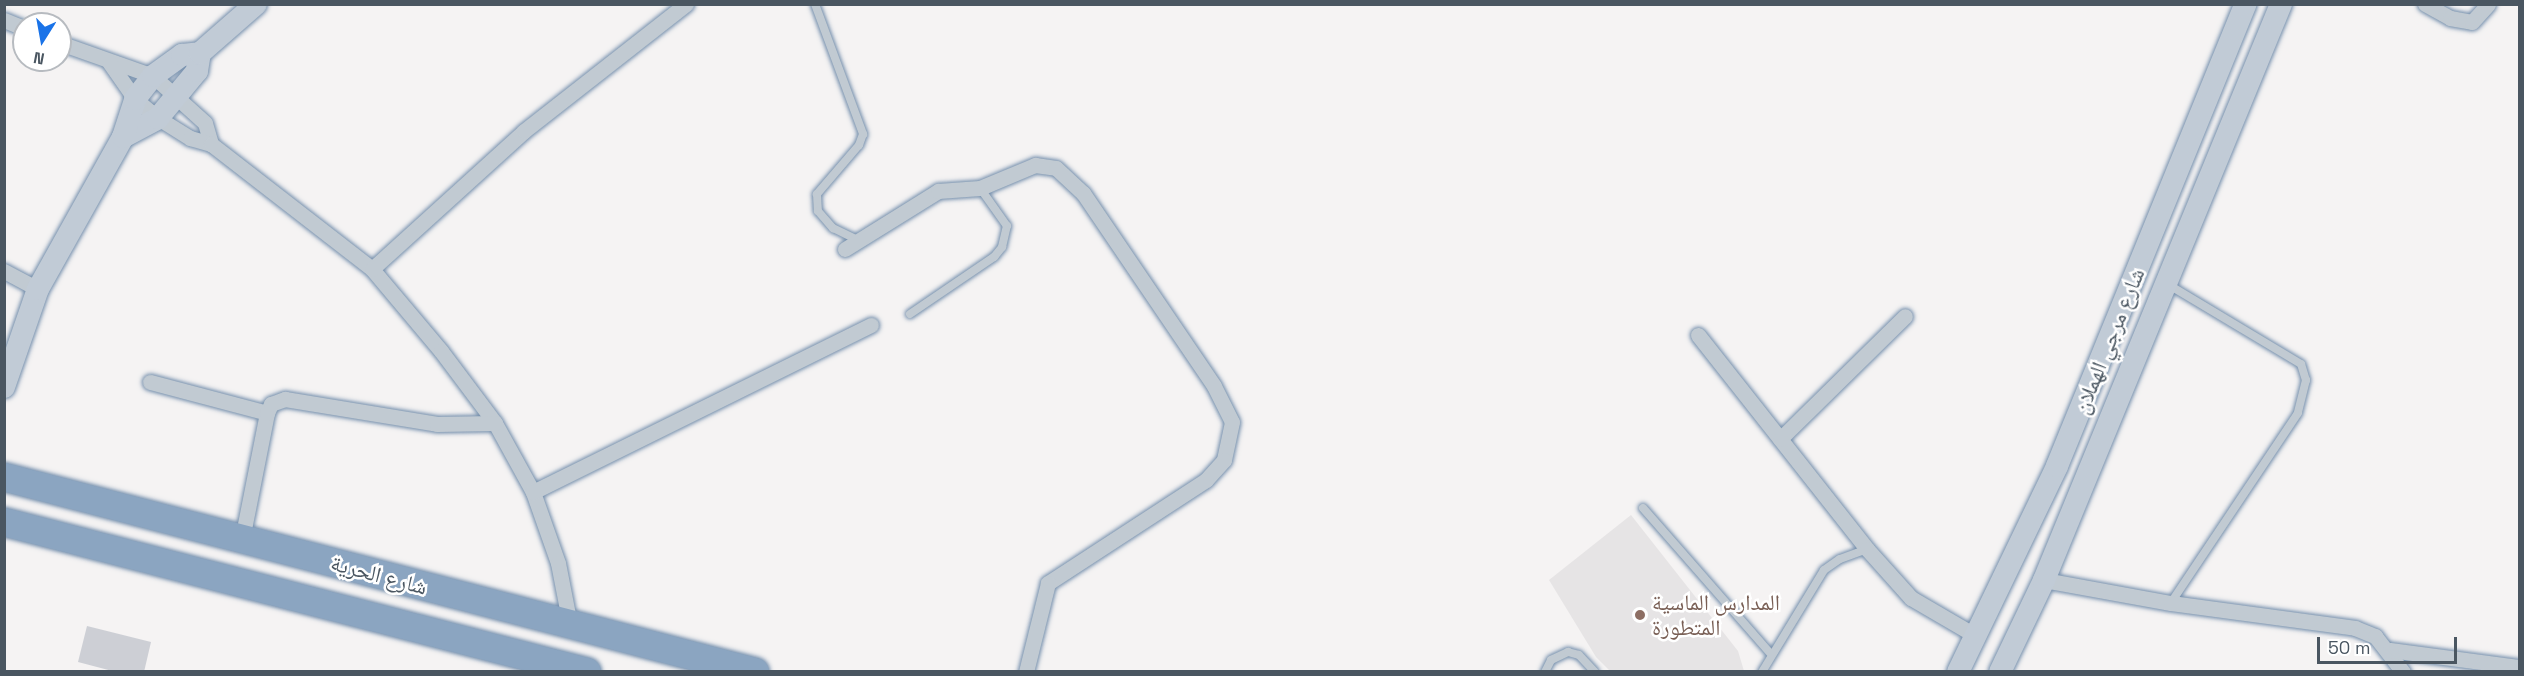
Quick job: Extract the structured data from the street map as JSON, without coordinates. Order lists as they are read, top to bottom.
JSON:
{
  "streets": {
    "highway": ["شارع الحرية"],
    "main road": ["شارع مرجي الهملان"]
  },
  "places": ["المدارس الماسية المتطورة"],
  "scale_bar": "50 m",
  "north": "bottom"
}
